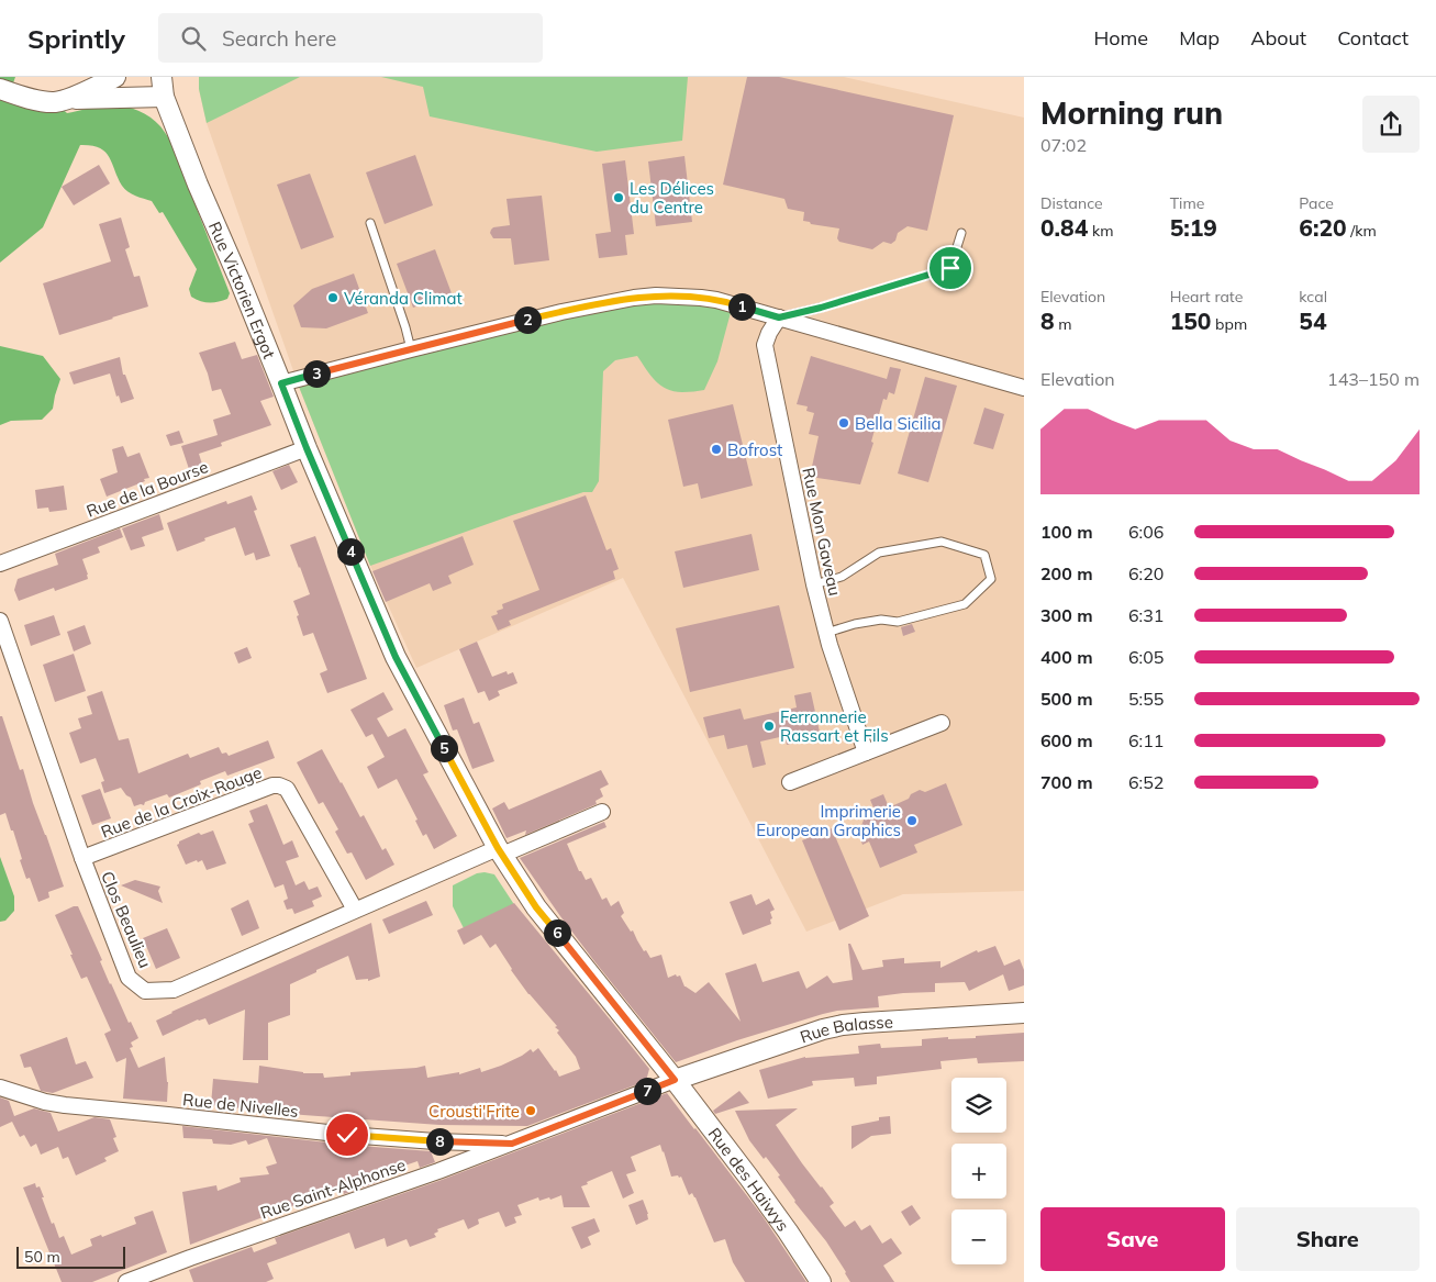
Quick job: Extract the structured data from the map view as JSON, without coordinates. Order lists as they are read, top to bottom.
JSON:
{
  "streets": {
    "street": [
      "Rue Victorien Ergot",
      "Rue de la Bourse",
      "Rue Mon Gaveau",
      "Rue de la Croix-Rouge",
      "Clos Beaulieu",
      "Rue Balasse",
      "Rue de Nivelles",
      "Rue des Haiwys",
      "Rue Saint-Alphonse"
    ]
  },
  "crossings": [
    ["Rue Victorien Ergot", "Rue de la Bourse"],
    ["Rue Victorien Ergot", "Clos Beaulieu"],
    ["Rue Victorien Ergot", "Rue Balasse"],
    ["Rue Victorien Ergot", "Rue des Haiwys"],
    ["Rue Victorien Ergot", "Rue Saint-Alphonse"],
    ["Rue de la Croix-Rouge", "Clos Beaulieu"],
    ["Rue Balasse", "Rue des Haiwys"],
    ["Rue Balasse", "Rue Saint-Alphonse"],
    ["Rue de Nivelles", "Rue Saint-Alphonse"],
    ["Rue des Haiwys", "Rue Saint-Alphonse"]
  ],
  "places": [
    "Les Délices du Centre",
    "Véranda Climat",
    "Bella Sicilia",
    "Bofrost",
    "Ferronnerie Rassart et Fils",
    "Imprimerie European Graphics",
    "Crousti'Frite"
  ],
  "scale_bar": "50 m",
  "page": {
    "header": "Sprintly",
    "search": "Search here",
    "nav": [
      "Home",
      "Map",
      "About",
      "Contact"
    ],
    "heading": ["Morning run", "07:02"],
    "stats": [
      ["Distance", "0.84 km"],
      ["Time", "5:19"],
      ["Pace", "6:20 /km"],
      ["Elevation", "8 m"],
      ["Heart rate", "150 bpm"],
      ["kcal", "54"]
    ],
    "pins": [
      "1",
      "2",
      "3",
      "4",
      "5",
      "6",
      "7",
      "8"
    ],
    "chart": ["Elevation", "143–150 m"],
    "list": [
      {
        "name": "100 m",
        "note": "6:06"
      },
      {
        "name": "200 m",
        "note": "6:20"
      },
      {
        "name": "300 m",
        "note": "6:31"
      },
      {
        "name": "400 m",
        "note": "6:05"
      },
      {
        "name": "500 m",
        "note": "5:55"
      },
      {
        "name": "600 m",
        "note": "6:11"
      },
      {
        "name": "700 m",
        "note": "6:52"
      }
    ],
    "map_buttons": ["+", "−"],
    "buttons": ["Save", "Share"],
    "scale": "50 m"
  }
}
